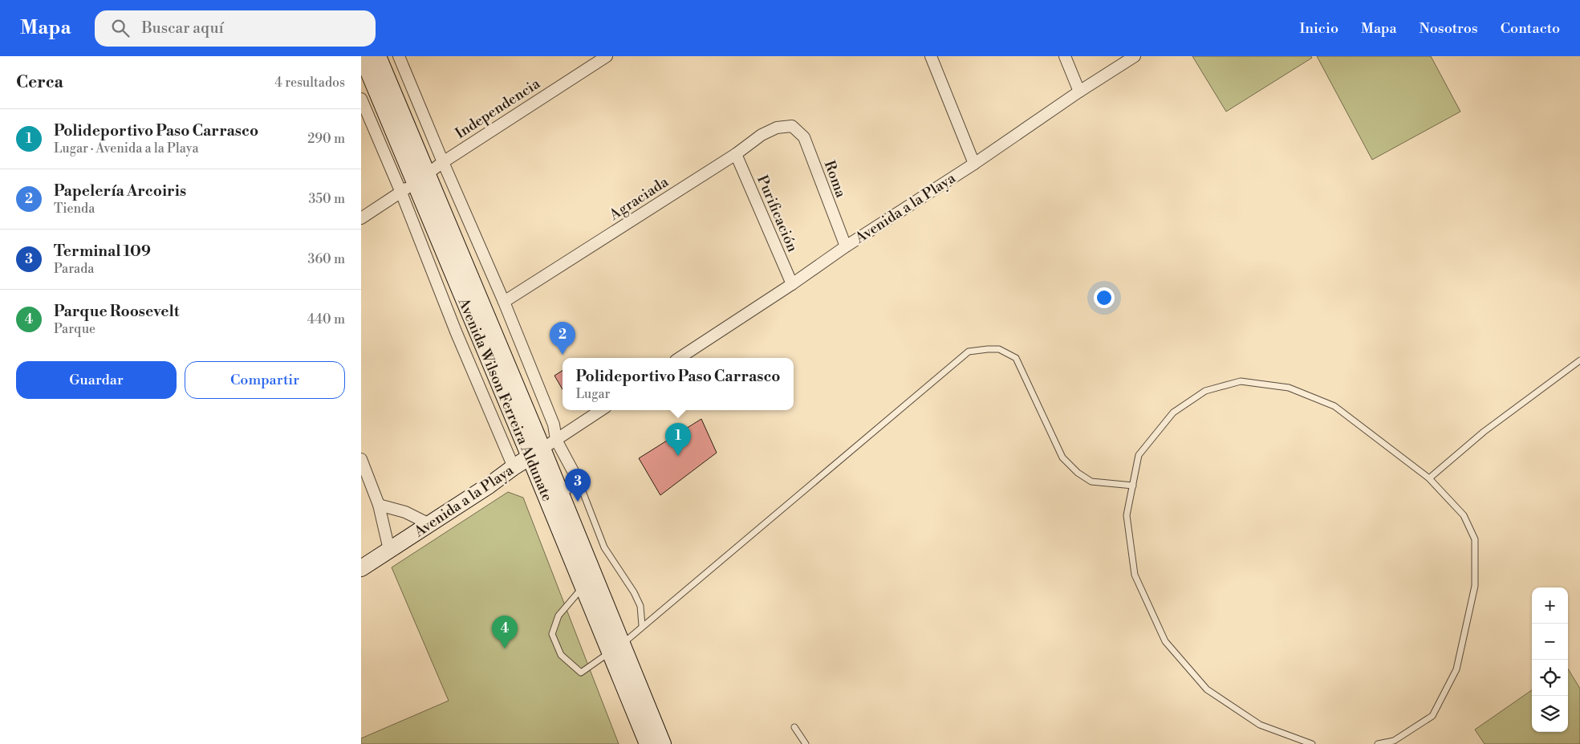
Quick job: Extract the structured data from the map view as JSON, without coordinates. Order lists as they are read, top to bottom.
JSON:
{
  "streets": {
    "main road": ["Avenida a la Playa", "Avenida Wilson Ferreira Aldunate"],
    "street": [
      "Independencia",
      "Roma",
      "Agraciada",
      "Purificación"
    ]
  },
  "crossings": [
    ["Independencia", "Avenida Wilson Ferreira Aldunate"],
    ["Roma", "Agraciada"],
    ["Roma", "Avenida a la Playa"],
    ["Agraciada", "Purificación"],
    ["Agraciada", "Avenida Wilson Ferreira Aldunate"],
    ["Avenida a la Playa", "Purificación"],
    ["Avenida a la Playa", "Avenida Wilson Ferreira Aldunate"]
  ],
  "page": {
    "header": "Mapa",
    "search": "Buscar aquí",
    "nav": [
      "Inicio",
      "Mapa",
      "Nosotros",
      "Contacto"
    ],
    "heading": ["Cerca", "4 resultados"],
    "list": [
      {
        "mark": "1",
        "name": "Polideportivo Paso Carrasco",
        "note": "Lugar · Avenida a la Playa",
        "value": "290 m"
      },
      {
        "mark": "2",
        "name": "Papelería Arcoiris",
        "note": "Tienda",
        "value": "350 m"
      },
      {
        "mark": "3",
        "name": "Terminal 109",
        "note": "Parada",
        "value": "360 m"
      },
      {
        "mark": "4",
        "name": "Parque Roosevelt",
        "note": "Parque",
        "value": "440 m"
      }
    ],
    "pins": [
      "2",
      "1",
      "3",
      "4"
    ],
    "buttons": ["Guardar", "Compartir"],
    "popup": ["Polideportivo Paso Carrasco", "Lugar"],
    "map_buttons": ["+", "−"]
  }
}
